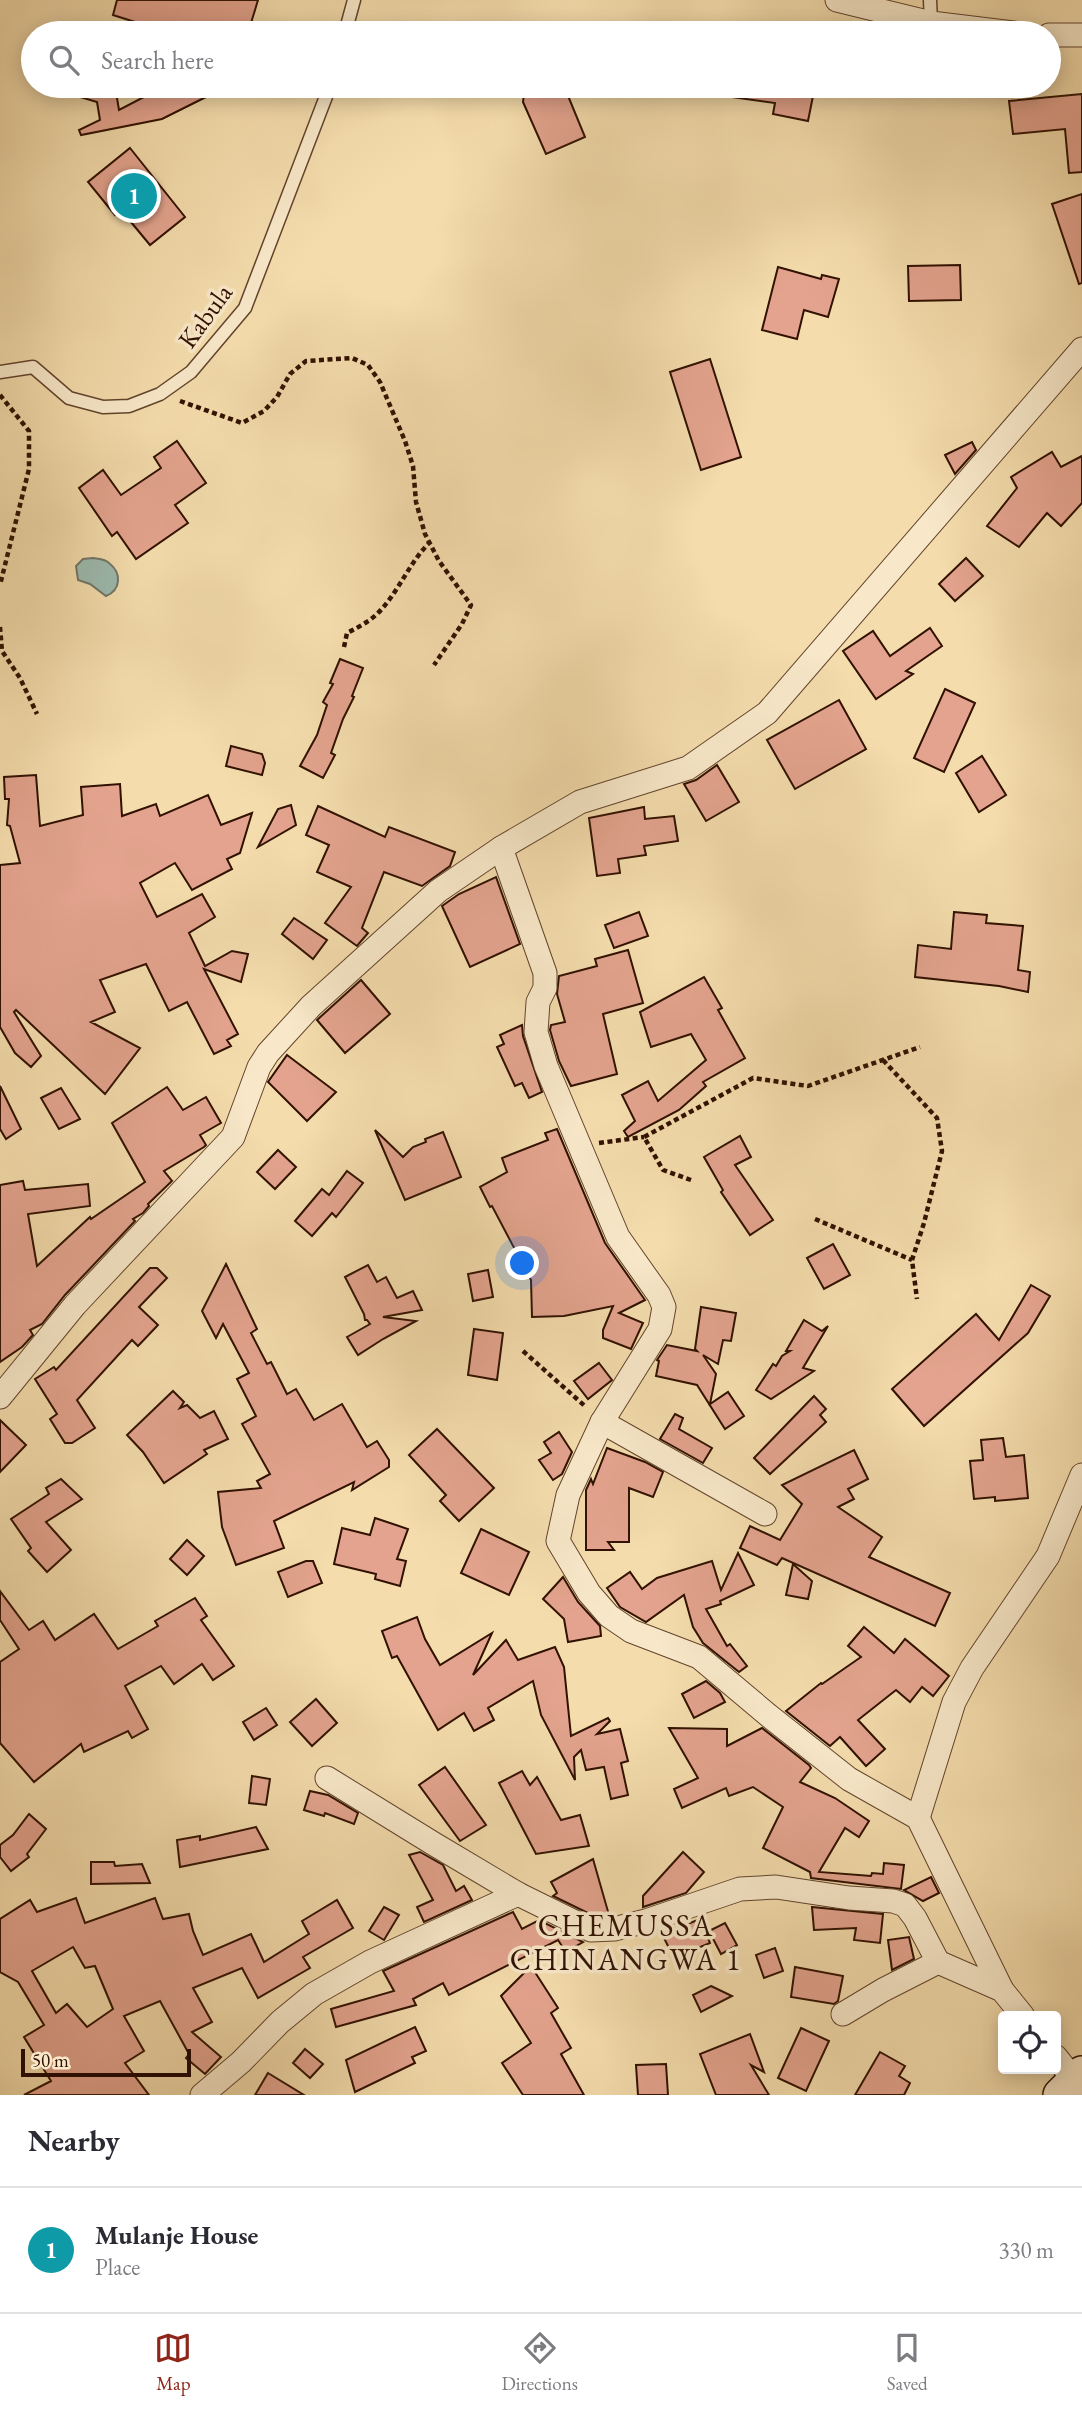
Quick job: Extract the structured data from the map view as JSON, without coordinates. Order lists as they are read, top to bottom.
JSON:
{
  "streets": {
    "lane": ["Kabula"]
  },
  "districts": ["CHEMUSSA CHINANGWA 1"],
  "scale_bar": "50 m",
  "page": {
    "search": "Search here",
    "pins": "1",
    "scale": "50 m",
    "heading": "Nearby",
    "list": [
      {
        "mark": "1",
        "name": "Mulanje House",
        "note": "Place",
        "value": "330 m"
      }
    ],
    "nav": ["Map", "Directions", "Saved"]
  }
}
